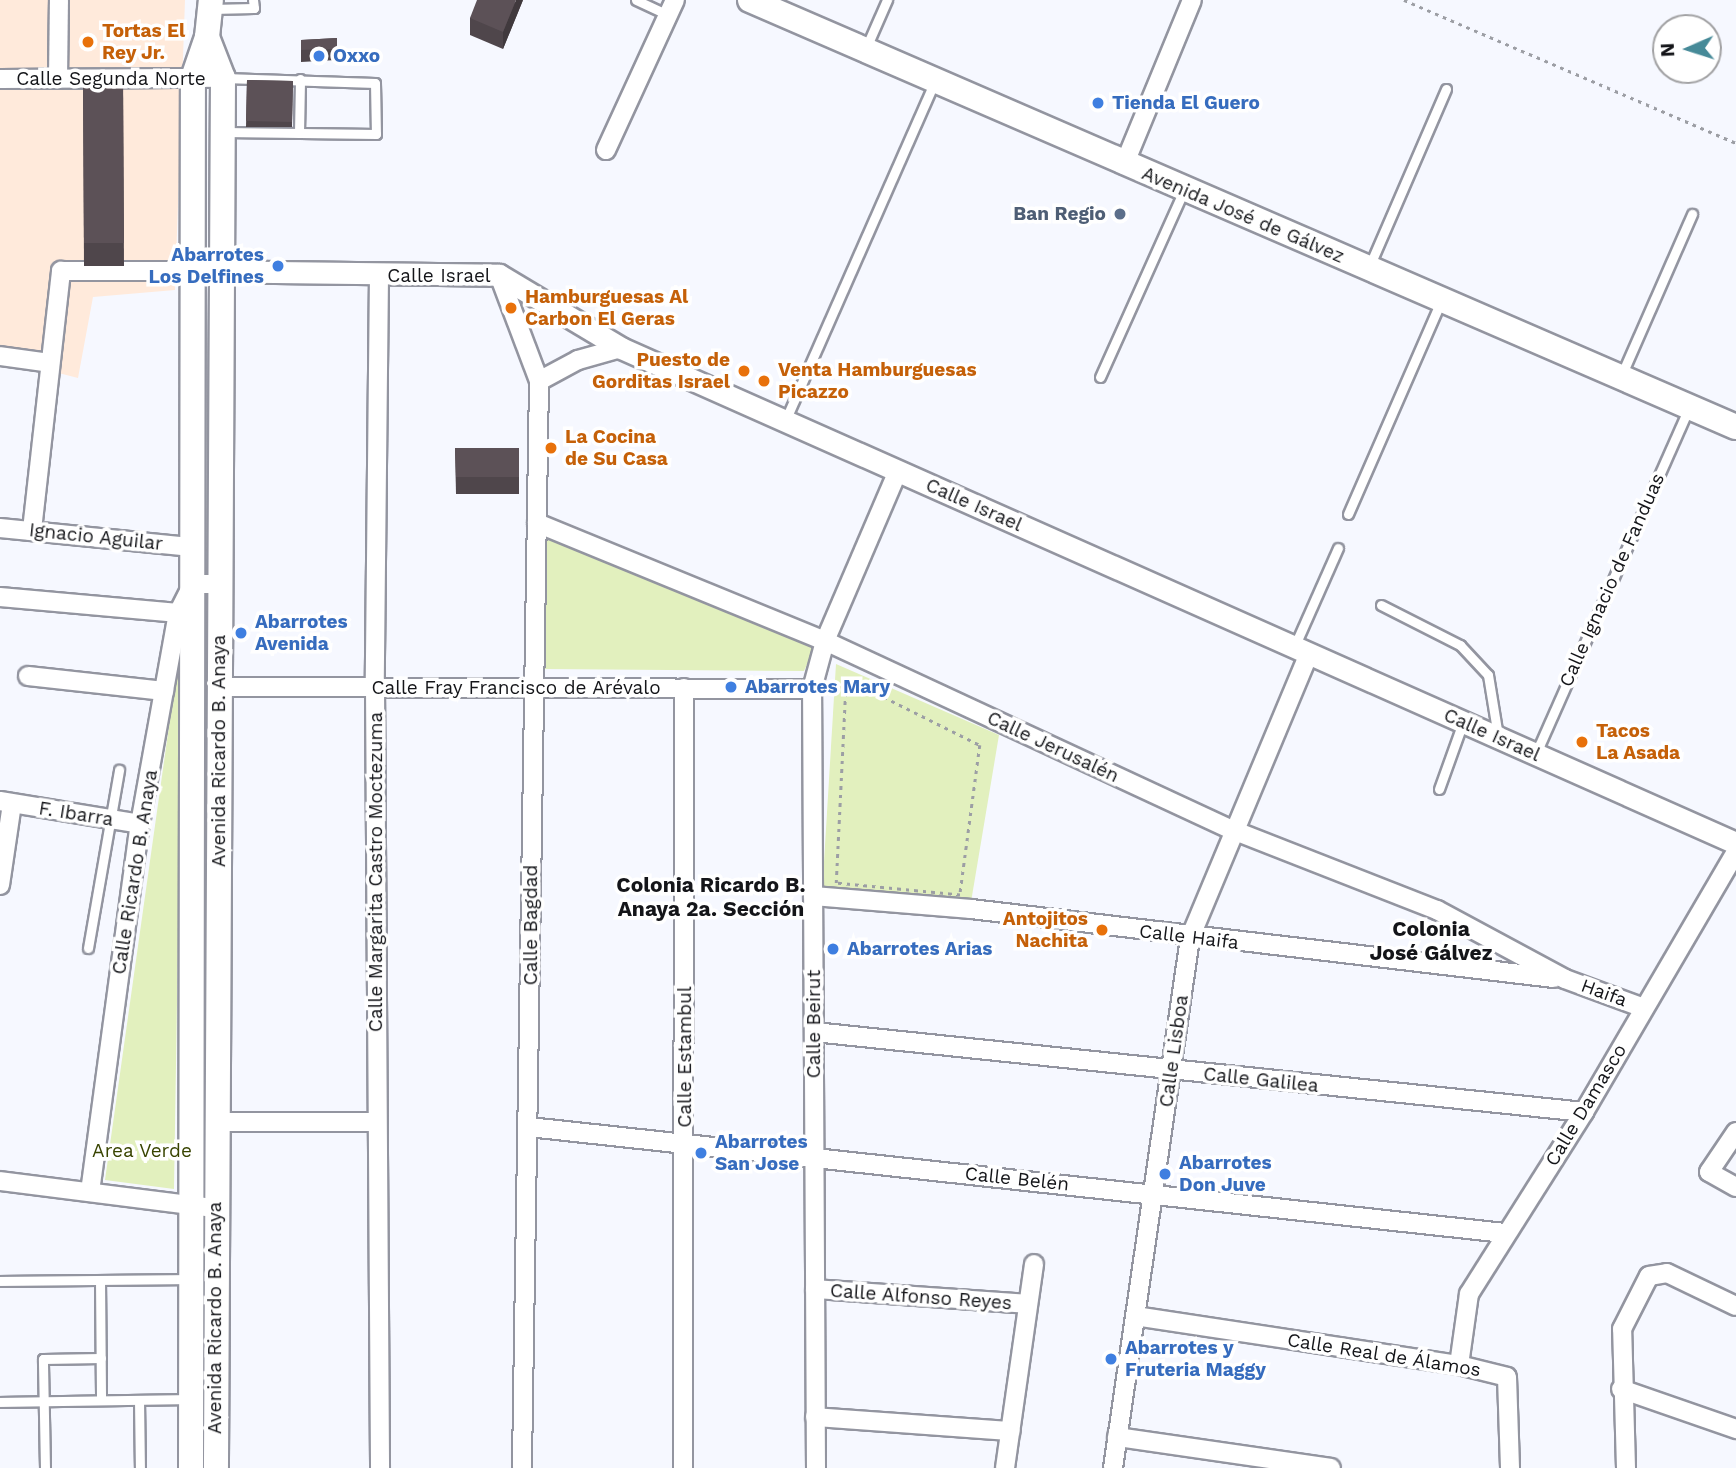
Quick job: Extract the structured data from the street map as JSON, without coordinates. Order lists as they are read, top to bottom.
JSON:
{
  "streets": {
    "main road": ["Avenida José de Gálvez", "Avenida Ricardo B. Anaya"],
    "street": [
      "Calle Segunda Norte",
      "Calle Israel",
      "Ignacio Aguilar",
      "Calle Fray Francisco de Arévalo",
      "Calle Jerusalén",
      "F. Ibarra",
      "Calle Ricardo B. Anaya",
      "Calle Margarita Castro Moctezuma",
      "Calle Bagdad",
      "Calle Haifa",
      "Haifa",
      "Calle Beirut",
      "Calle Lisboa",
      "Calle Estambul",
      "Calle Galilea",
      "Calle Damasco",
      "Calle Belén",
      "Calle Alfonso Reyes",
      "Calle Real de Álamos"
    ],
    "lane": ["Calle Ignacio de Fanduas"]
  },
  "crossings": [
    ["Calle Segunda Norte", "Avenida Ricardo B. Anaya"],
    ["Avenida José de Gálvez", "Calle Ignacio de Fanduas"],
    ["Calle Israel", "Calle Ignacio de Fanduas"],
    ["Calle Israel", "Avenida Ricardo B. Anaya"],
    ["Calle Israel", "Calle Margarita Castro Moctezuma"],
    ["Calle Israel", "Calle Bagdad"],
    ["Calle Israel", "Calle Beirut"],
    ["Calle Israel", "Calle Lisboa"],
    ["Ignacio Aguilar", "Avenida Ricardo B. Anaya"],
    ["Calle Fray Francisco de Arévalo", "Avenida Ricardo B. Anaya"],
    ["Calle Fray Francisco de Arévalo", "Calle Margarita Castro Moctezuma"],
    ["Calle Fray Francisco de Arévalo", "Calle Bagdad"],
    ["Calle Fray Francisco de Arévalo", "Calle Beirut"],
    ["Calle Fray Francisco de Arévalo", "Calle Estambul"],
    ["Calle Jerusalén", "Calle Bagdad"],
    ["Calle Jerusalén", "Calle Haifa"],
    ["Calle Jerusalén", "Haifa"],
    ["Calle Jerusalén", "Calle Beirut"],
    ["Calle Jerusalén", "Calle Lisboa"],
    ["Avenida Ricardo B. Anaya", "Calle Ricardo B. Anaya"],
    ["F. Ibarra", "Calle Ricardo B. Anaya"],
    ["Calle Bagdad", "Calle Belén"],
    ["Calle Haifa", "Haifa"],
    ["Calle Haifa", "Calle Beirut"],
    ["Calle Haifa", "Calle Lisboa"],
    ["Haifa", "Calle Damasco"],
    ["Calle Beirut", "Calle Galilea"],
    ["Calle Beirut", "Calle Belén"],
    ["Calle Beirut", "Calle Alfonso Reyes"],
    ["Calle Lisboa", "Calle Galilea"],
    ["Calle Lisboa", "Calle Belén"],
    ["Calle Lisboa", "Calle Real de Álamos"],
    ["Calle Estambul", "Calle Belén"],
    ["Calle Galilea", "Calle Damasco"],
    ["Calle Damasco", "Calle Belén"],
    ["Calle Damasco", "Calle Real de Álamos"]
  ],
  "districts": ["Colonia Ricardo B. Anaya 2a. Sección", "Colonia José Gálvez"],
  "parks": ["Area Verde"],
  "places": [
    "Tortas El Rey Jr.",
    "Oxxo",
    "Tienda El Guero",
    "Ban Regio",
    "Abarrotes Los Delfines",
    "Hamburguesas Al Carbon El Geras",
    "Puesto de Gorditas Israel",
    "Venta Hamburguesas Picazzo",
    "La Cocina de Su Casa",
    "Abarrotes Avenida",
    "Abarrotes Mary",
    "Tacos La Asada",
    "Antojitos Nachita",
    "Abarrotes Arias",
    "Abarrotes San Jose",
    "Abarrotes Don Juve",
    "Abarrotes y Fruteria Maggy"
  ],
  "north": "left"
}
